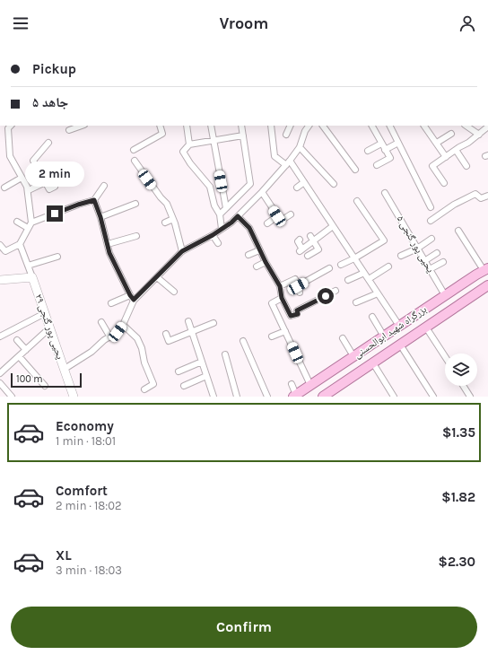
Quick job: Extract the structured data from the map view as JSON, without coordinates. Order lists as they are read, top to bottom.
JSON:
{
  "streets": {
    "main road": ["یحیی پور گنجی ۲۹", "بزرگراه شهید ابوالحسنی"],
    "street": ["یحیی پور گنجی ۵"]
  },
  "crossings": [
    ["یحیی پور گنجی ۵", "بزرگراه شهید ابوالحسنی"]
  ],
  "scale_bar": "100 m",
  "page": {
    "header": "Vroom",
    "banner": ["Pickup", "جاهد ۵"],
    "bubble": "2 min",
    "scale": "100 m",
    "list": [
      {
        "name": "Economy",
        "note": "1 min · 18:01",
        "value": "$1.35"
      },
      {
        "name": "Comfort",
        "note": "2 min · 18:02",
        "value": "$1.82"
      },
      {
        "name": "XL",
        "note": "3 min · 18:03",
        "value": "$2.30"
      }
    ],
    "buttons": "Confirm"
  }
}
